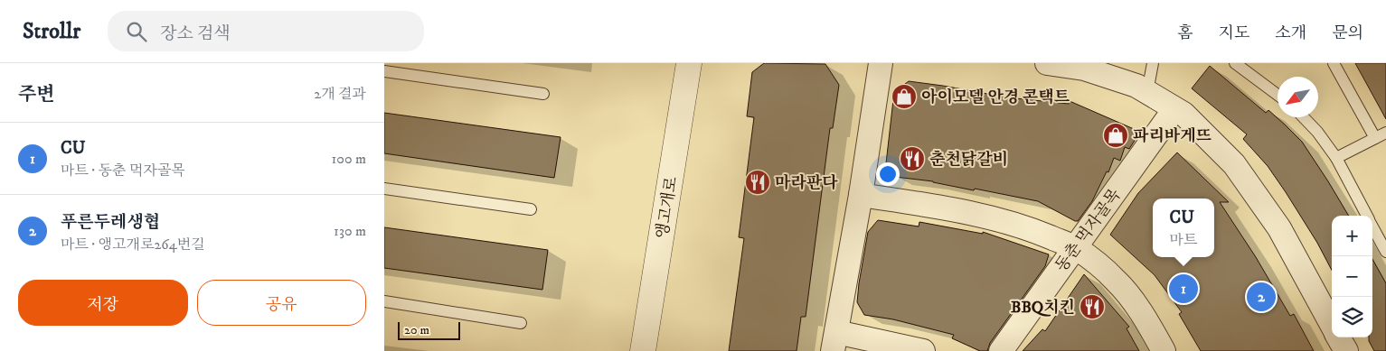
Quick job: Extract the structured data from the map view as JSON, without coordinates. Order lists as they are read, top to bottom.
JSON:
{
  "streets": {
    "street": ["앵고개로", "동춘 먹자골목"]
  },
  "places": {
    "shop": ["아이모델 안경 콘택트", "파리바게뜨"],
    "restaurant": ["춘천닭갈비", "마라판다", "BBQ치킨"]
  },
  "scale_bar": "20 m",
  "north": "bottom left",
  "page": {
    "header": "Strollr",
    "search": "장소 검색",
    "nav": [
      "홈",
      "지도",
      "소개",
      "문의"
    ],
    "heading": ["주변", "2개 결과"],
    "list": [
      {
        "mark": "1",
        "name": "CU",
        "note": "마트 · 동춘 먹자골목",
        "value": "100 m"
      },
      {
        "mark": "2",
        "name": "푸른두레생협",
        "note": "마트 · 앵고개로264번길",
        "value": "130 m"
      }
    ],
    "popup": ["CU", "마트"],
    "map_buttons": ["+", "−"],
    "buttons": ["저장", "공유"],
    "pins": ["1", "2"],
    "scale": "20 m"
  }
}
